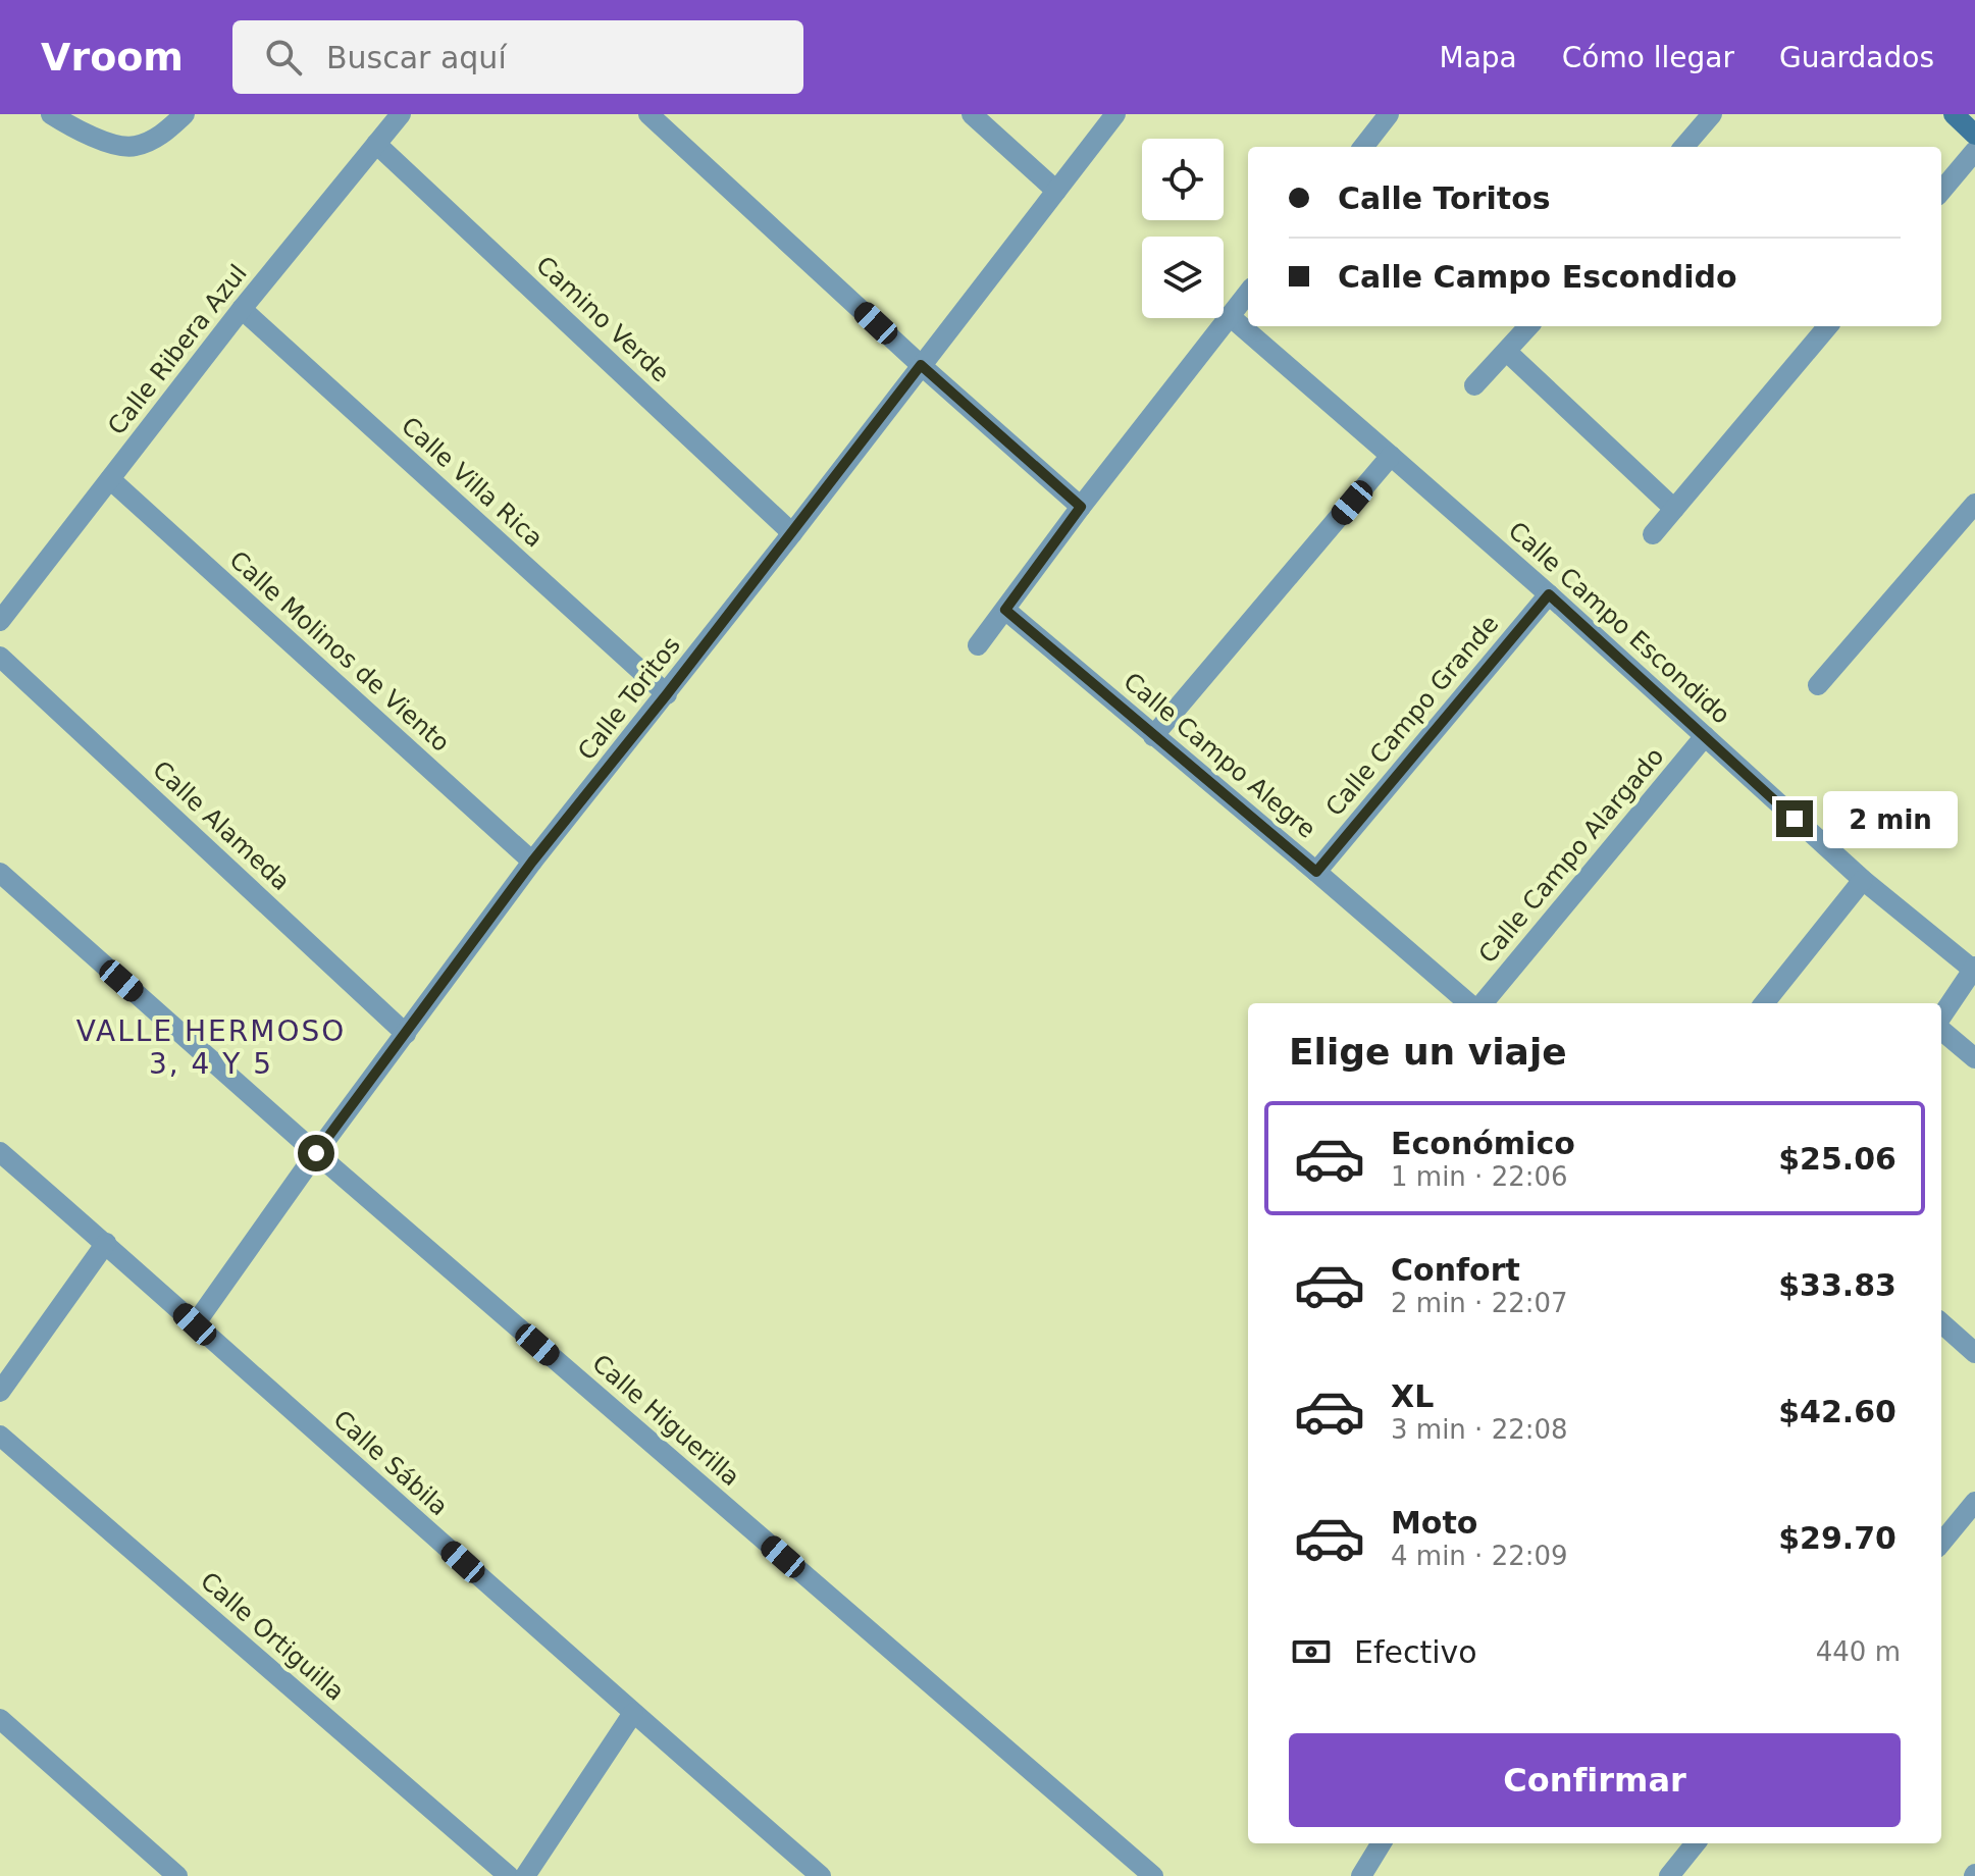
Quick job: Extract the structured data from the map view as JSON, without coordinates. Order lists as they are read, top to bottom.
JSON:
{
  "streets": {
    "street": [
      "Camino Verde",
      "Calle Ribera Azul",
      "Calle Villa Rica",
      "Calle Campo Escondido",
      "Calle Molinos de Viento",
      "Calle Toritos",
      "Calle Campo Grande",
      "Calle Campo Alegre",
      "Calle Alameda",
      "Calle Campo Alargado",
      "Calle Higuerilla",
      "Calle Sábila",
      "Calle Ortiguilla"
    ]
  },
  "crossings": [
    ["Camino Verde", "Calle Ribera Azul"],
    ["Camino Verde", "Calle Toritos"],
    ["Calle Ribera Azul", "Calle Villa Rica"],
    ["Calle Ribera Azul", "Calle Molinos de Viento"],
    ["Calle Villa Rica", "Calle Toritos"],
    ["Calle Campo Escondido", "Calle Campo Grande"],
    ["Calle Campo Escondido", "Calle Campo Alargado"],
    ["Calle Molinos de Viento", "Calle Toritos"],
    ["Calle Toritos", "Calle Alameda"],
    ["Calle Toritos", "Calle Higuerilla"],
    ["Calle Toritos", "Calle Sábila"],
    ["Calle Campo Grande", "Calle Campo Alegre"]
  ],
  "districts": ["VALLE HERMOSO 3, 4 Y 5"],
  "page": {
    "header": "Vroom",
    "search": "Buscar aquí",
    "nav": ["Mapa", "Cómo llegar", "Guardados"],
    "banner": ["Calle Toritos", "Calle Campo Escondido"],
    "bubble": "2 min",
    "heading": "Elige un viaje",
    "list": [
      {
        "name": "Económico",
        "note": "1 min · 22:06",
        "value": "$25.06"
      },
      {
        "name": "Confort",
        "note": "2 min · 22:07",
        "value": "$33.83"
      },
      {
        "name": "XL",
        "note": "3 min · 22:08",
        "value": "$42.60"
      },
      {
        "name": "Moto",
        "note": "4 min · 22:09",
        "value": "$29.70"
      }
    ],
    "pay": ["Efectivo", "440 m"],
    "buttons": "Confirmar"
  }
}
